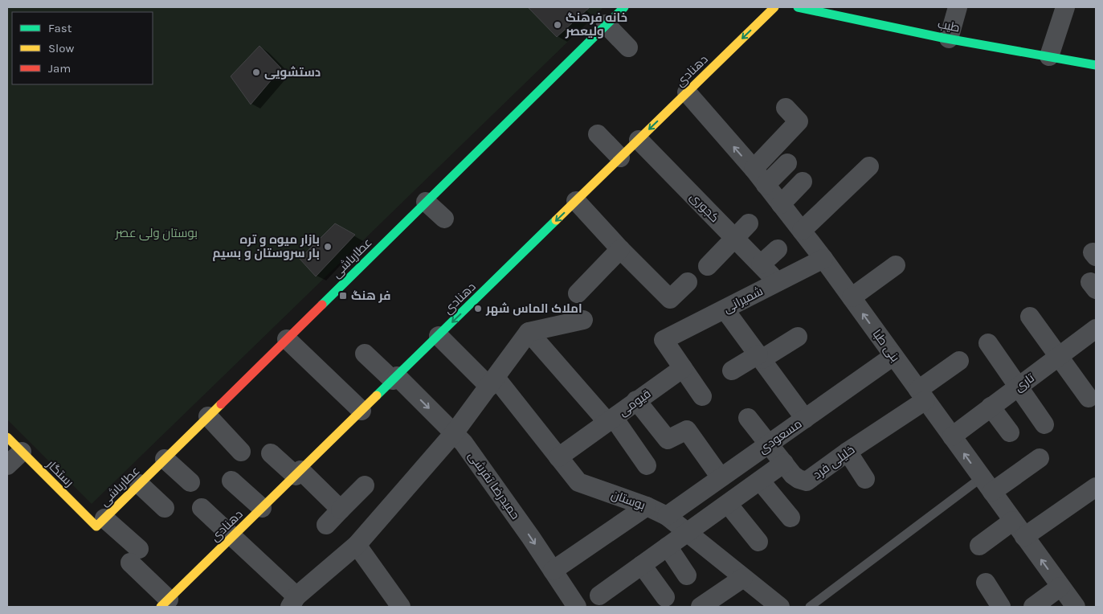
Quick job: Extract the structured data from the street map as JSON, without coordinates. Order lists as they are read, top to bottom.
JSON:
{
  "streets": {
    "main road": [
      "طیب",
      "دهنادی",
      "عطارباشی",
      "رستگار"
    ],
    "street": [
      "کجوری",
      "شمیرانی",
      "بنی طبا",
      "تاری",
      "قیومی",
      "مسعودی",
      "خلیلی فرد",
      "حمیدرضا تفرشی",
      "بوستان"
    ]
  },
  "crossings": [
    ["دهنادی", "کجوری"],
    ["دهنادی", "بنی طبا"],
    ["دهنادی", "حمیدرضا تفرشی"],
    ["دهنادی", "بوستان"],
    ["عطارباشی", "رستگار"],
    ["شمیرانی", "بنی طبا"],
    ["شمیرانی", "قیومی"],
    ["بنی طبا", "تاری"],
    ["بنی طبا", "مسعودی"],
    ["بنی طبا", "خلیلی فرد"],
    ["قیومی", "بوستان"],
    ["مسعودی", "بوستان"]
  ],
  "one_way": ["دهنادی"],
  "parks": ["بوستان ولی عصر"],
  "places": {
    "other": [
      "خانه فرهنگ ولیعصر",
      "دستشویی",
      "بازار میوه و تره بار سروستان و بسیم",
      "املاک الماس شهر"
    ],
    "transit": ["فر هنگ"]
  },
  "legend": ["Fast", "Slow", "Jam"]
}
